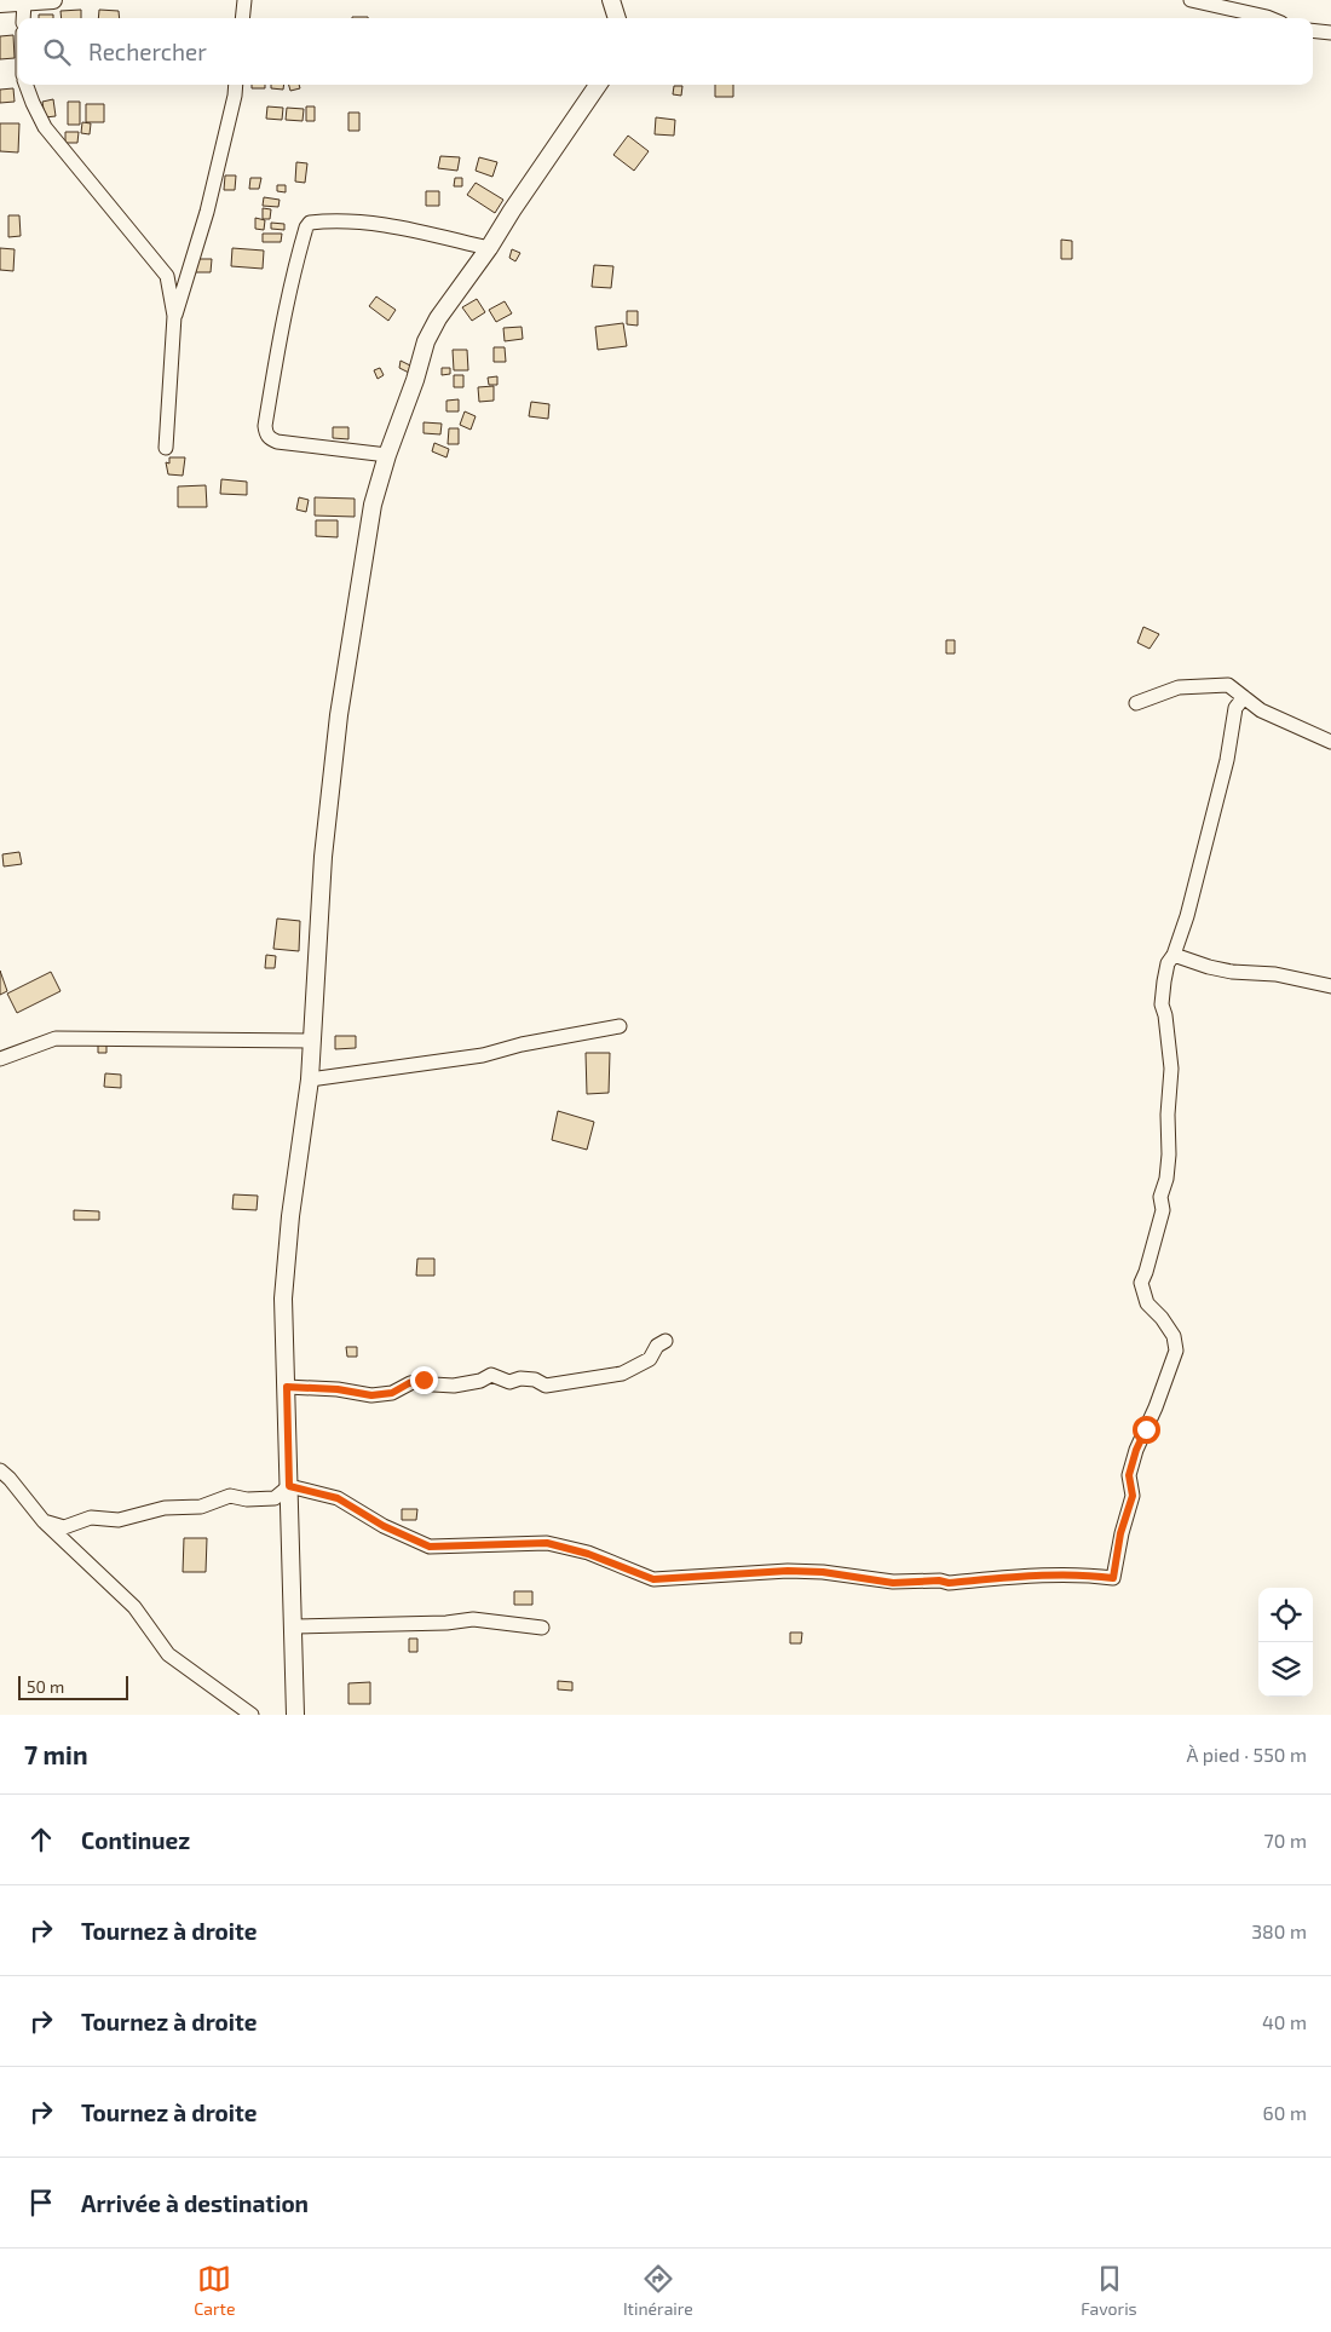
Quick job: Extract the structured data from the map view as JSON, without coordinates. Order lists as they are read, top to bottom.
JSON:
{
  "scale_bar": "50 m",
  "page": {
    "search": "Rechercher",
    "scale": "50 m",
    "heading": ["7 min", "À pied · 550 m"],
    "list": [
      ["Continuez", "70 m"],
      ["Tournez à droite", "380 m"],
      ["Tournez à droite", "40 m"],
      ["Tournez à droite", "60 m"],
      "Arrivée à destination"
    ],
    "nav": ["Carte", "Itinéraire", "Favoris"]
  }
}
